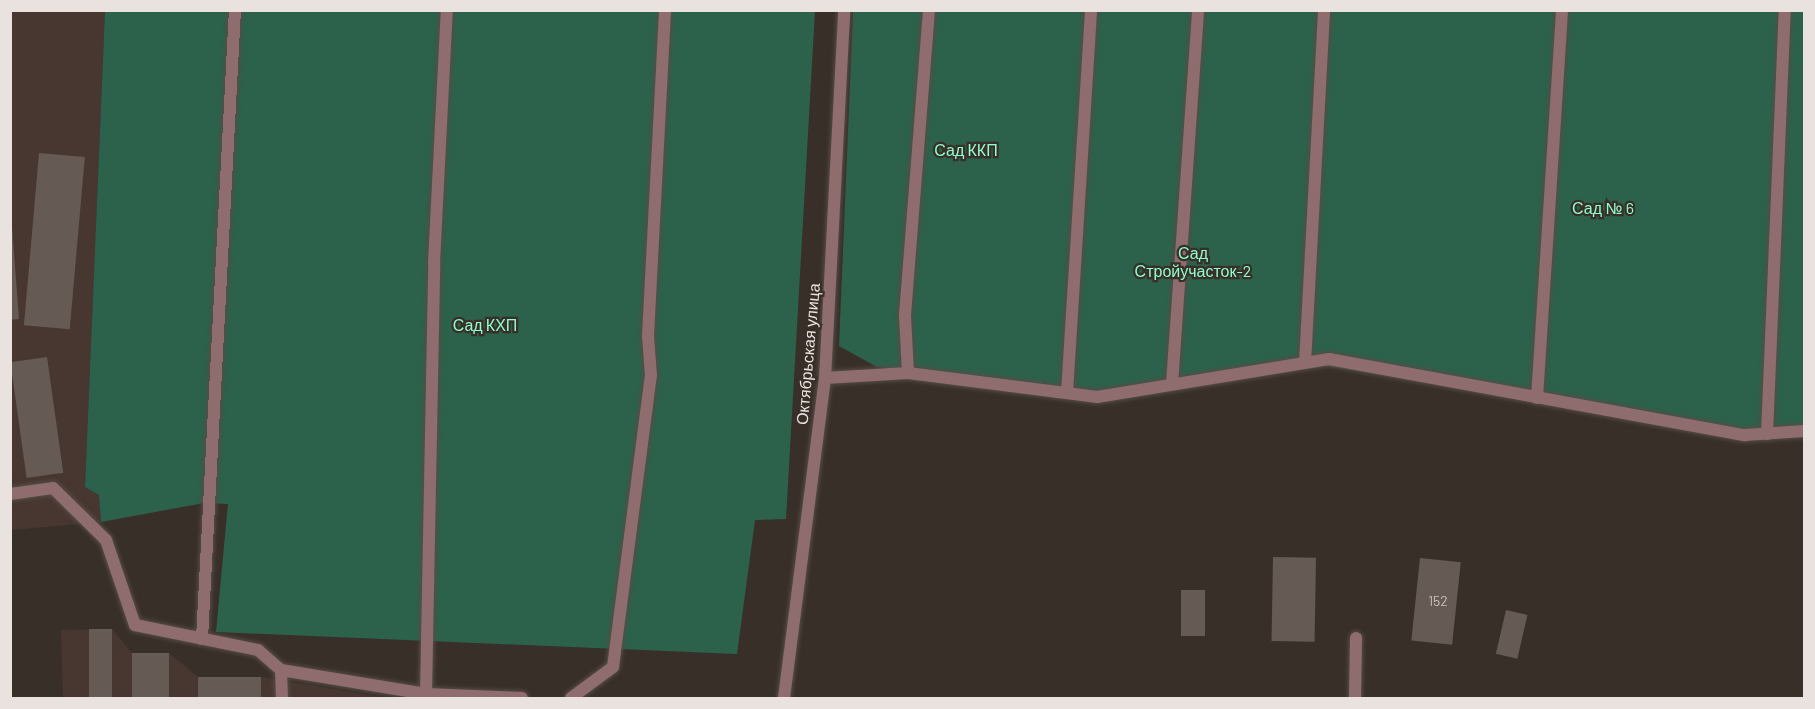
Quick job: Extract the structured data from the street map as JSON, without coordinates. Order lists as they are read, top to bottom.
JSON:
{
  "streets": {
    "street": ["Октябрьская улица"]
  },
  "parks": [
    "Сад ККП",
    "Сад № 6",
    "Сад Стройучасток-2",
    "Сад КХП"
  ],
  "house_numbers": ["152"]
}
